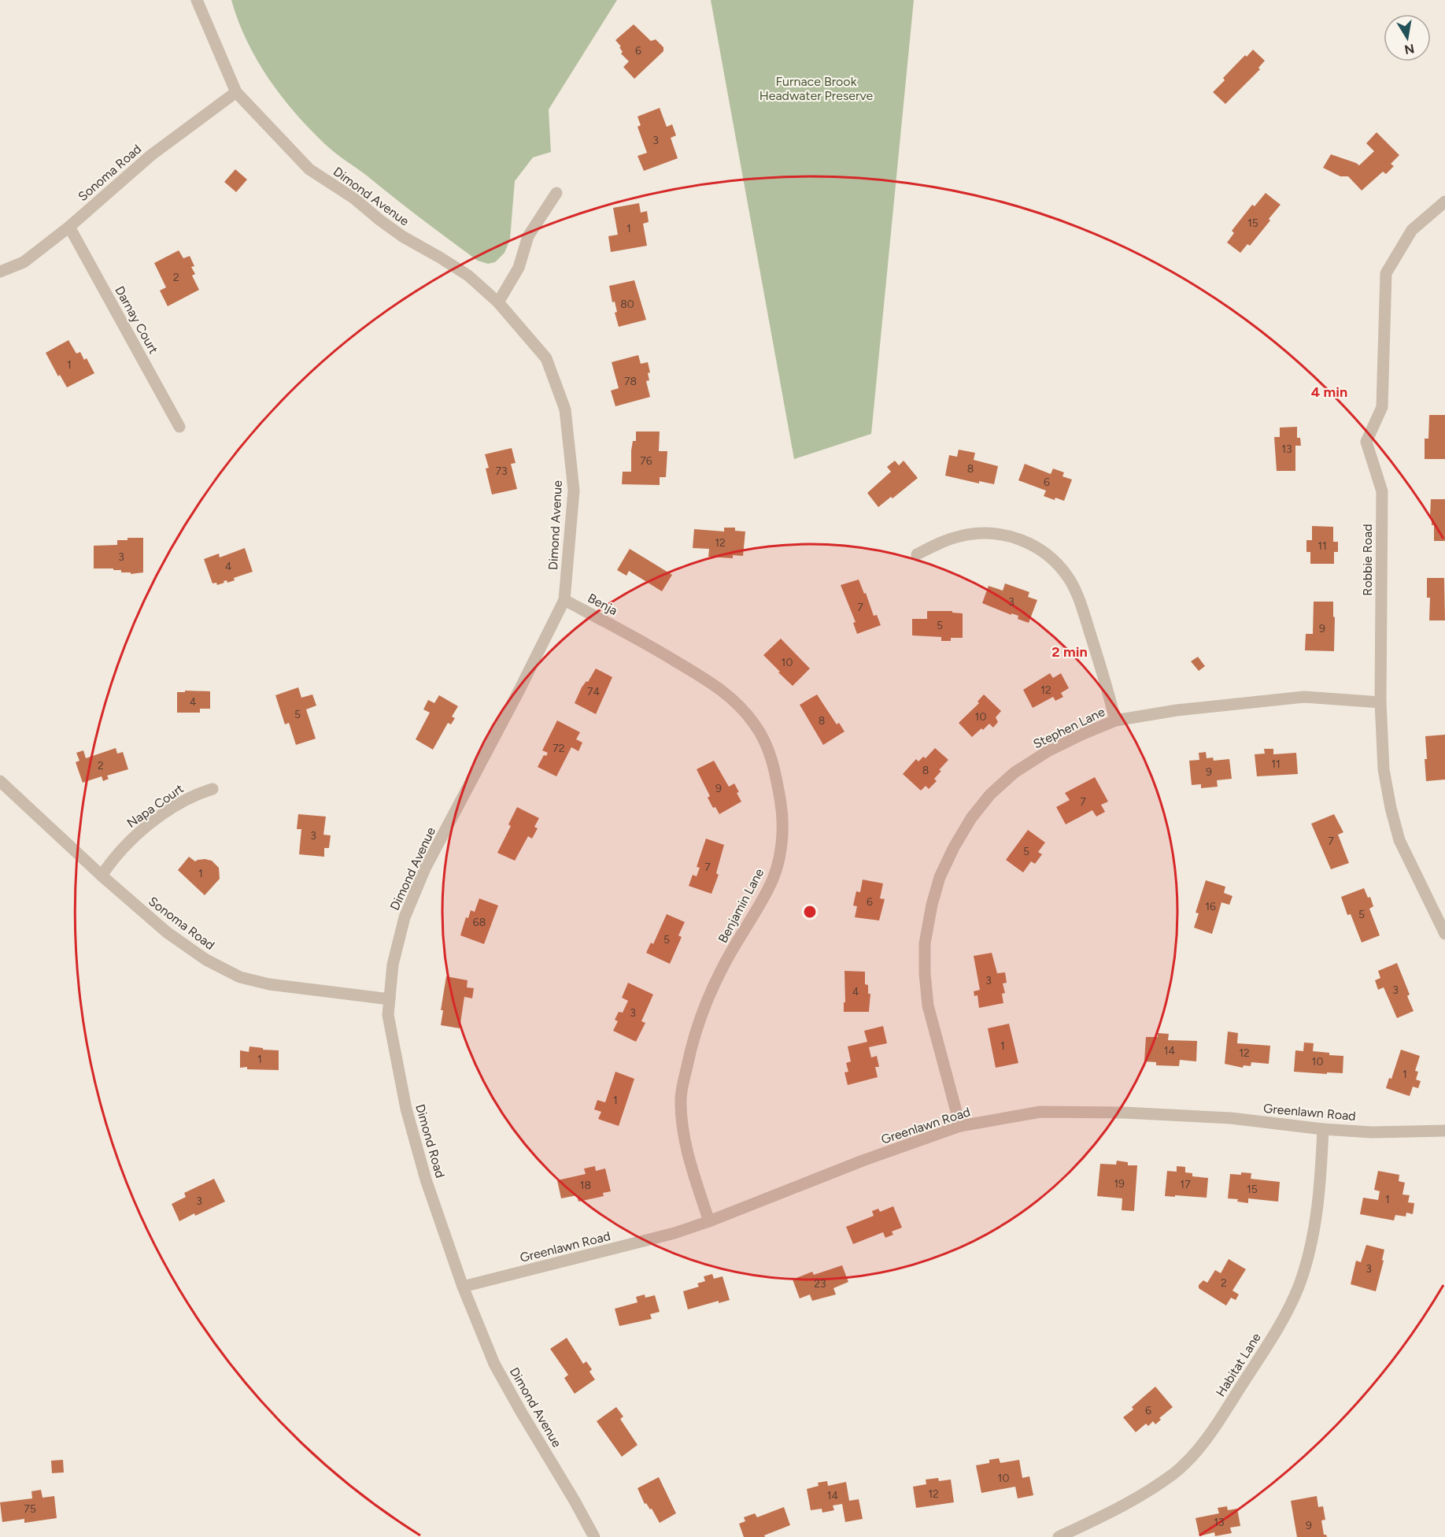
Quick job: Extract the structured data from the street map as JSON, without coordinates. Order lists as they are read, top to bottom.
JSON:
{
  "streets": {
    "street": [
      "Sonoma Road",
      "Dimond Avenue",
      "Darnay Court",
      "Robbie Road",
      "Benja",
      "Stephen Lane",
      "Napa Court",
      "Benjamin Lane",
      "Greenlawn Road",
      "Dimond Road",
      "Habitat Lane"
    ]
  },
  "crossings": [
    ["Sonoma Road", "Dimond Avenue"],
    ["Sonoma Road", "Darnay Court"],
    ["Sonoma Road", "Napa Court"],
    ["Sonoma Road", "Dimond Road"],
    ["Dimond Avenue", "Benja"],
    ["Dimond Avenue", "Greenlawn Road"],
    ["Dimond Avenue", "Dimond Road"],
    ["Robbie Road", "Stephen Lane"],
    ["Benja", "Benjamin Lane"],
    ["Stephen Lane", "Greenlawn Road"],
    ["Benjamin Lane", "Greenlawn Road"],
    ["Greenlawn Road", "Dimond Road"],
    ["Greenlawn Road", "Habitat Lane"]
  ],
  "parks": ["Furnace Brook Headwater Preserve"],
  "house_numbers": [
    "6",
    "3",
    "15",
    "1",
    "2",
    "80",
    "1",
    "78",
    "13",
    "76",
    "8",
    "73",
    "6",
    "12",
    "11",
    "3",
    "4",
    "3",
    "7",
    "5",
    "9",
    "10",
    "12",
    "74",
    "4",
    "5",
    "10",
    "8",
    "72",
    "11",
    "2",
    "8",
    "9",
    "9",
    "7",
    "3",
    "7",
    "5",
    "7",
    "1",
    "6",
    "16",
    "5",
    "68",
    "5",
    "3",
    "3",
    "4",
    "3",
    "1",
    "14",
    "12",
    "1",
    "10",
    "1",
    "1",
    "19",
    "17",
    "18",
    "15",
    "1",
    "3",
    "3",
    "2",
    "23",
    "6",
    "10",
    "12",
    "14",
    "75",
    "13",
    "9"
  ],
  "north": "bottom",
  "rings": ["4 min", "2 min"]
}
